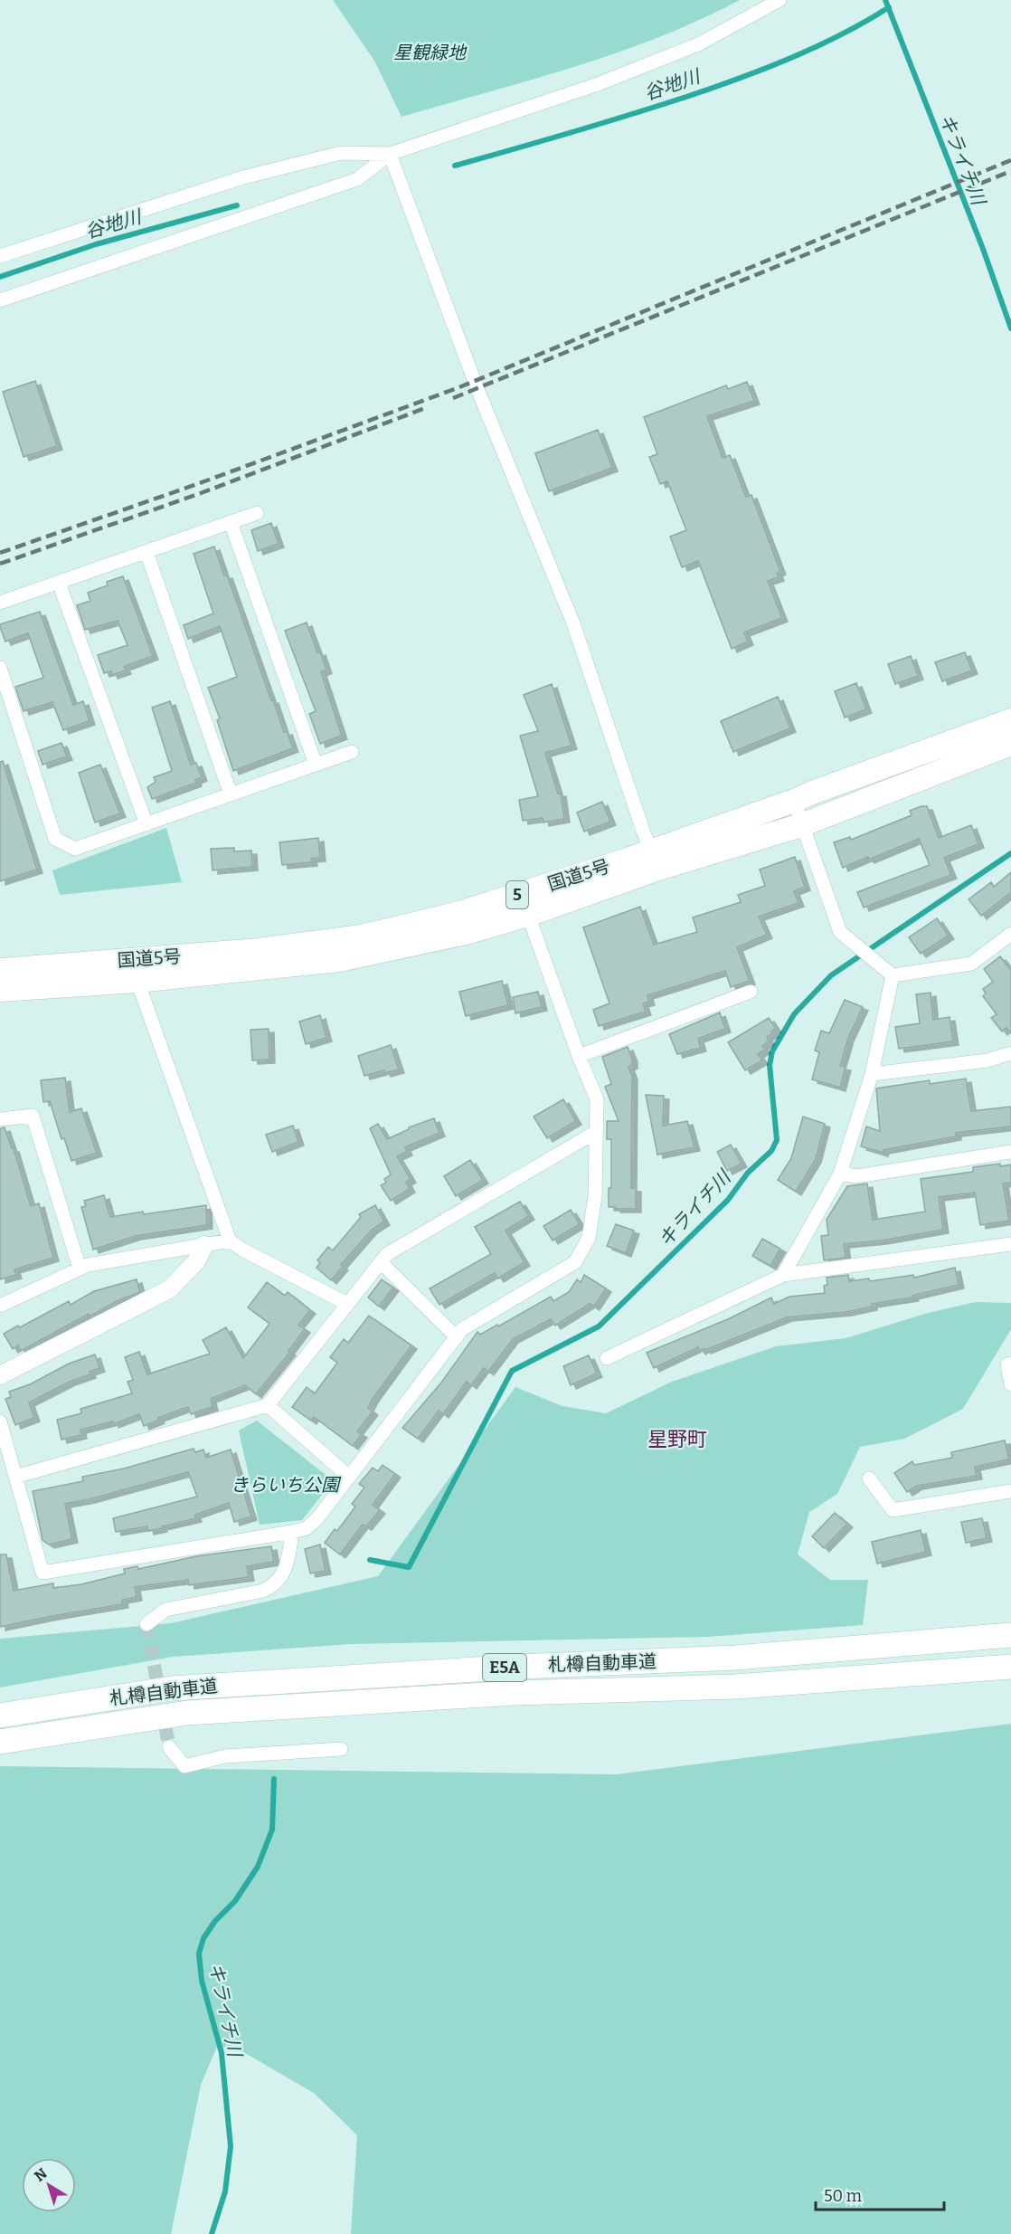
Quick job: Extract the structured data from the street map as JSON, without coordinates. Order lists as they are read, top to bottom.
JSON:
{
  "streets": {
    "highway": [
      "国道5号",
      "5",
      "札樽自動車道",
      "E5A"
    ]
  },
  "districts": ["星野町"],
  "water": ["谷地川", "キライチ川"],
  "parks": ["星観緑地", "きらいち公園"],
  "scale_bar": "50 m",
  "north": "top left"
}
